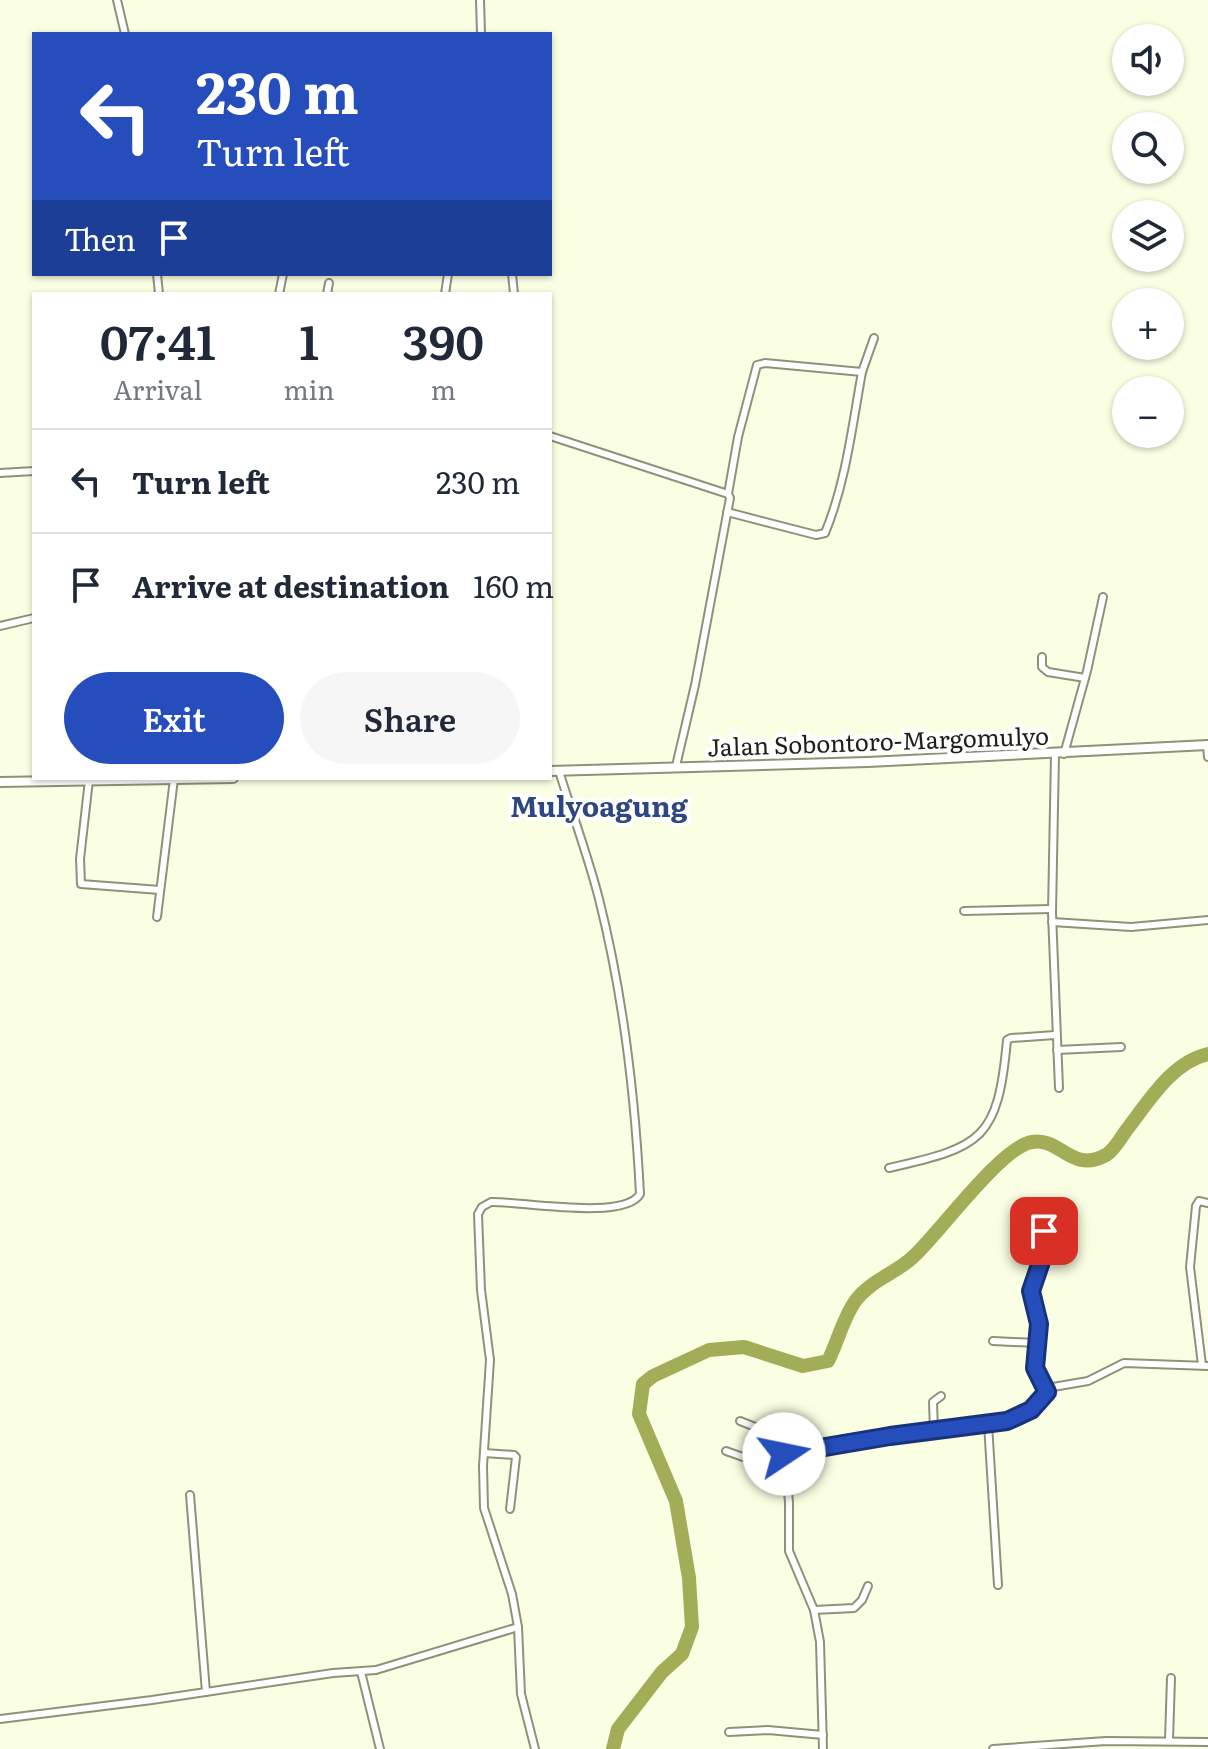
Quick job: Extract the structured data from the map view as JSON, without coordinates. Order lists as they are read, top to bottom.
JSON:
{
  "streets": {
    "street": ["Jalan Sobontoro-Margomulyo"]
  },
  "districts": ["Mulyoagung"],
  "page": {
    "map_buttons": ["+", "−"],
    "turn": ["230 m", "Turn left"],
    "then": "Then",
    "eta": [
      "07:41",
      "Arrival",
      "1",
      "min",
      "390",
      "m"
    ],
    "list": [
      {
        "name": "Turn left",
        "value": "230 m"
      },
      {
        "name": "Arrive at destination",
        "value": "160 m"
      }
    ],
    "buttons": ["Exit", "Share"]
  }
}
